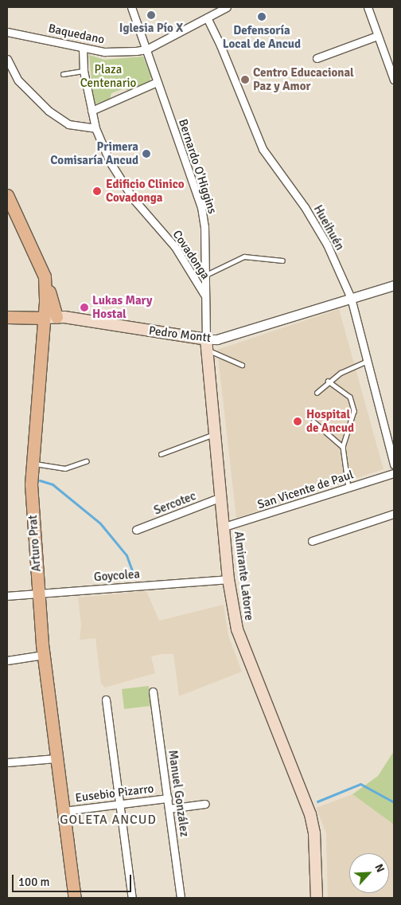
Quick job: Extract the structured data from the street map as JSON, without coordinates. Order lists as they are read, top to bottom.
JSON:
{
  "streets": {
    "main road": ["Pedro Montt", "Arturo Prat", "Almirante Latorre"],
    "street": [
      "Baquedano",
      "Bernardo O'Higgins",
      "Hueihuén",
      "Covadonga",
      "San Vicente de Paul",
      "Sercotec",
      "Goycolea",
      "Eusebio Pizarro",
      "Manuel González"
    ]
  },
  "crossings": [
    ["Baquedano", "Bernardo O'Higgins"],
    ["Baquedano", "Hueihuén"],
    ["Baquedano", "Covadonga"],
    ["Bernardo O'Higgins", "Covadonga"],
    ["Bernardo O'Higgins", "Pedro Montt"],
    ["Bernardo O'Higgins", "Almirante Latorre"],
    ["Hueihuén", "Pedro Montt"],
    ["Pedro Montt", "Arturo Prat"],
    ["Pedro Montt", "Almirante Latorre"],
    ["San Vicente de Paul", "Almirante Latorre"],
    ["Sercotec", "Almirante Latorre"],
    ["Arturo Prat", "Goycolea"],
    ["Arturo Prat", "Eusebio Pizarro"],
    ["Goycolea", "Almirante Latorre"],
    ["Eusebio Pizarro", "Manuel González"]
  ],
  "districts": ["GOLETA ANCUD"],
  "parks": ["Plaza Centenario"],
  "places": [
    "Iglesia Pío X",
    "Defensoría Local de Ancud",
    "Centro Educacional Paz y Amor",
    "Primera Comisaría Ancud",
    "Edificio Clinico Covadonga",
    "Lukas Mary Hostal",
    "Hospital de Ancud"
  ],
  "scale_bar": "100 m",
  "north": "top right"
}
